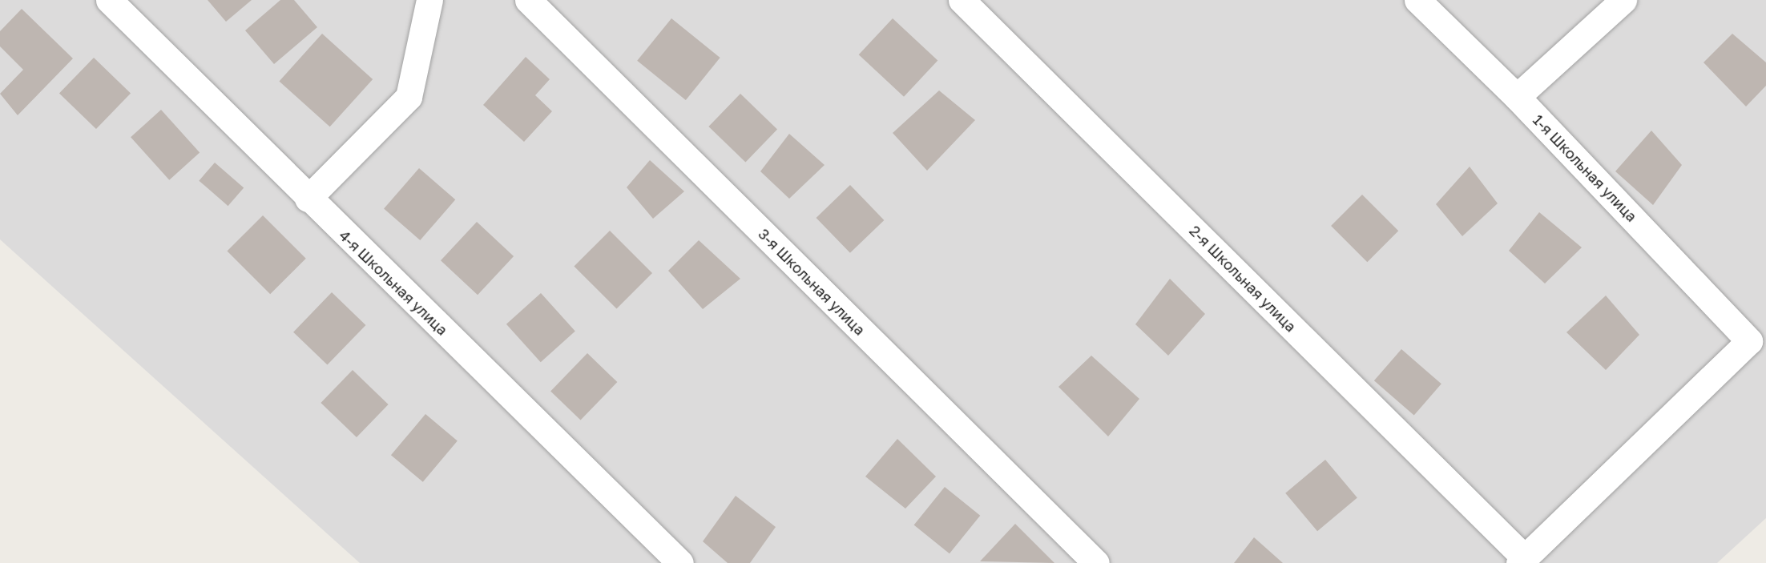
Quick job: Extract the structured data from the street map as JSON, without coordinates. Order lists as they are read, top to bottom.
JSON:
{
  "streets": {
    "street": [
      "1-я Школьная улица",
      "2-я Школьная улица",
      "3-я Школьная улица",
      "4-я Школьная улица"
    ]
  },
  "crossings": [
    ["1-я Школьная улица", "2-я Школьная улица"]
  ]
}
